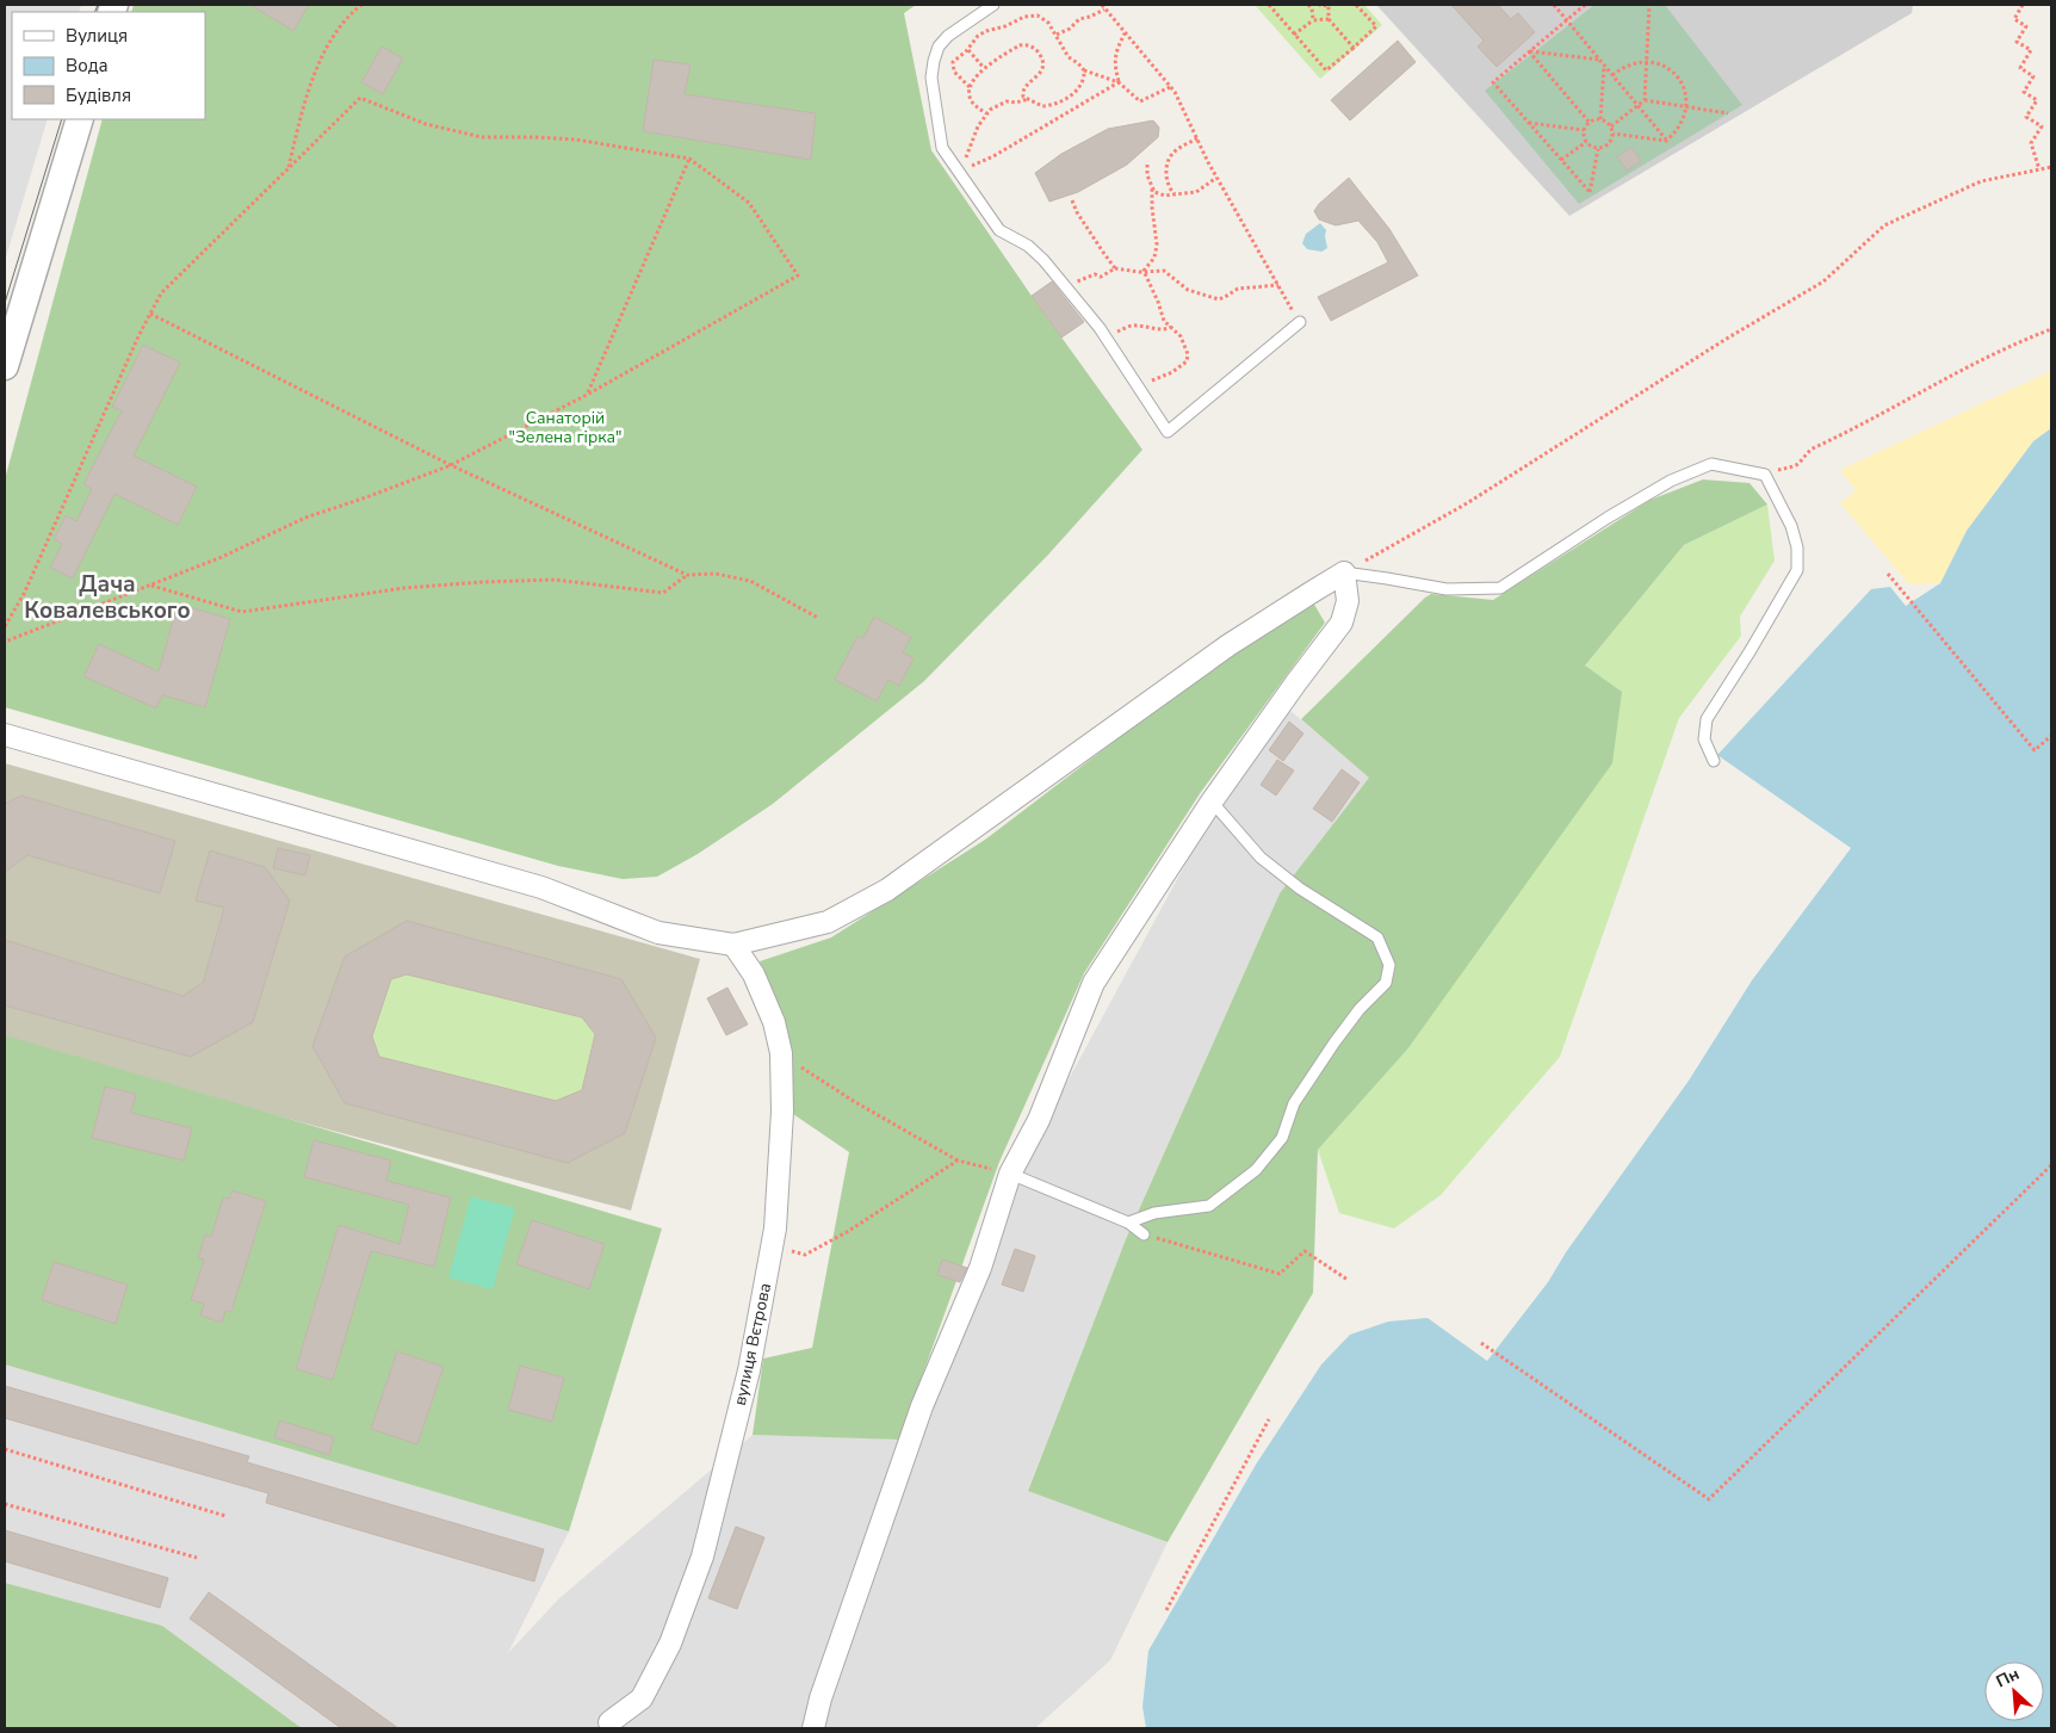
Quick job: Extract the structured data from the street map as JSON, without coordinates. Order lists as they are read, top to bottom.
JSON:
{
  "streets": {
    "street": ["вулиця Вєтрова"]
  },
  "districts": ["Дача Ковалевського"],
  "parks": ["Санаторій \"Зелена гірка\""],
  "legend": ["Вулиця", "Вода", "Будівля"],
  "north": "top left"
}
